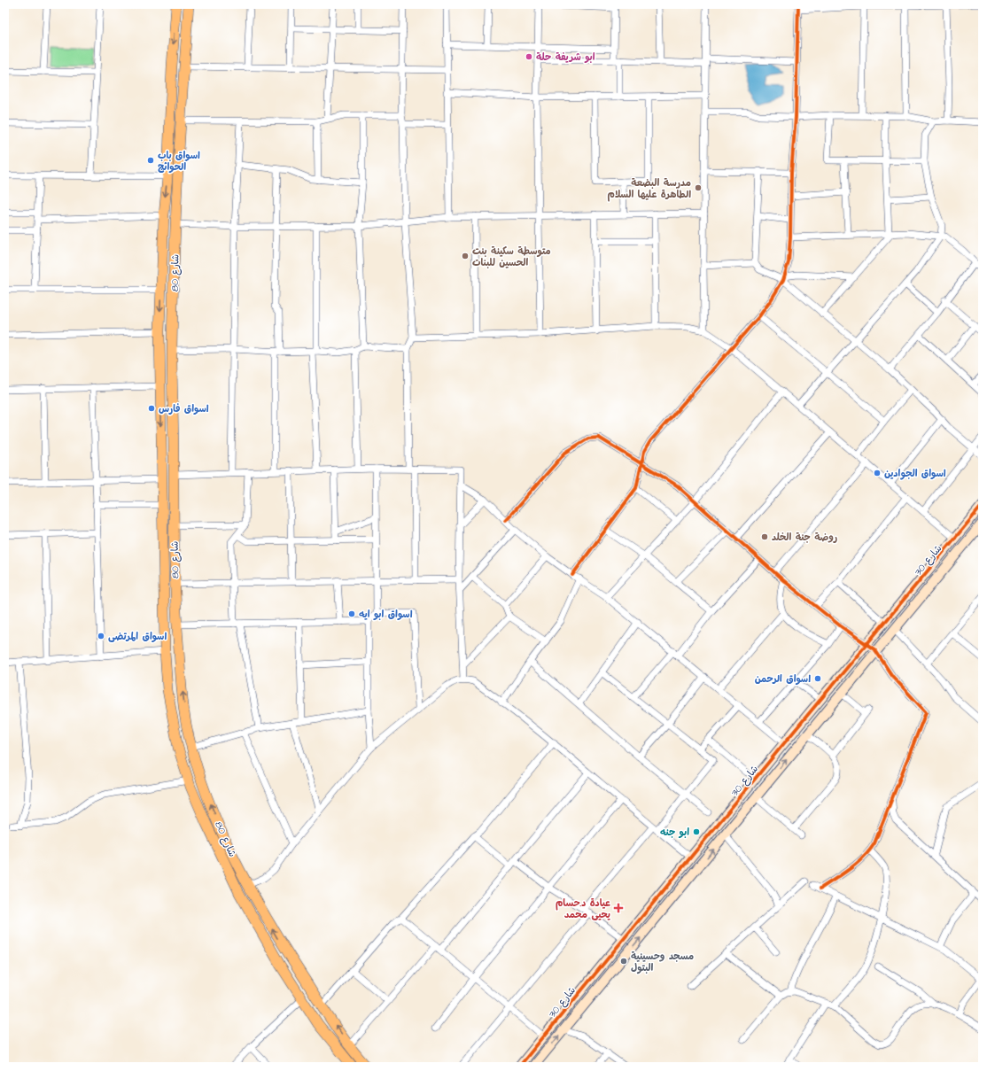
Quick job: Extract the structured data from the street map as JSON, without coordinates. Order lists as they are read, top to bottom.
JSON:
{
  "streets": {
    "main road": ["شارع 80"],
    "street": ["شارع 30"]
  },
  "places": {
    "other": [
      "ابو شريفة حلة",
      "اسواق باب الحوائج",
      "مدرسة البضعة الطاهرة عليها السلام",
      "متوسطة سكينة بنت الحسين للبنات",
      "اسواق فارس",
      "اسواق الجوادين",
      "روضة جنة الخلد",
      "اسواق ابو ايه",
      "اسواق المرتضى",
      "اسواق الرحمن",
      "ابو جنه",
      "مسجد وحسينية البتول"
    ],
    "health": ["عيادة د.حسام يحيى محمد"]
  }
}
